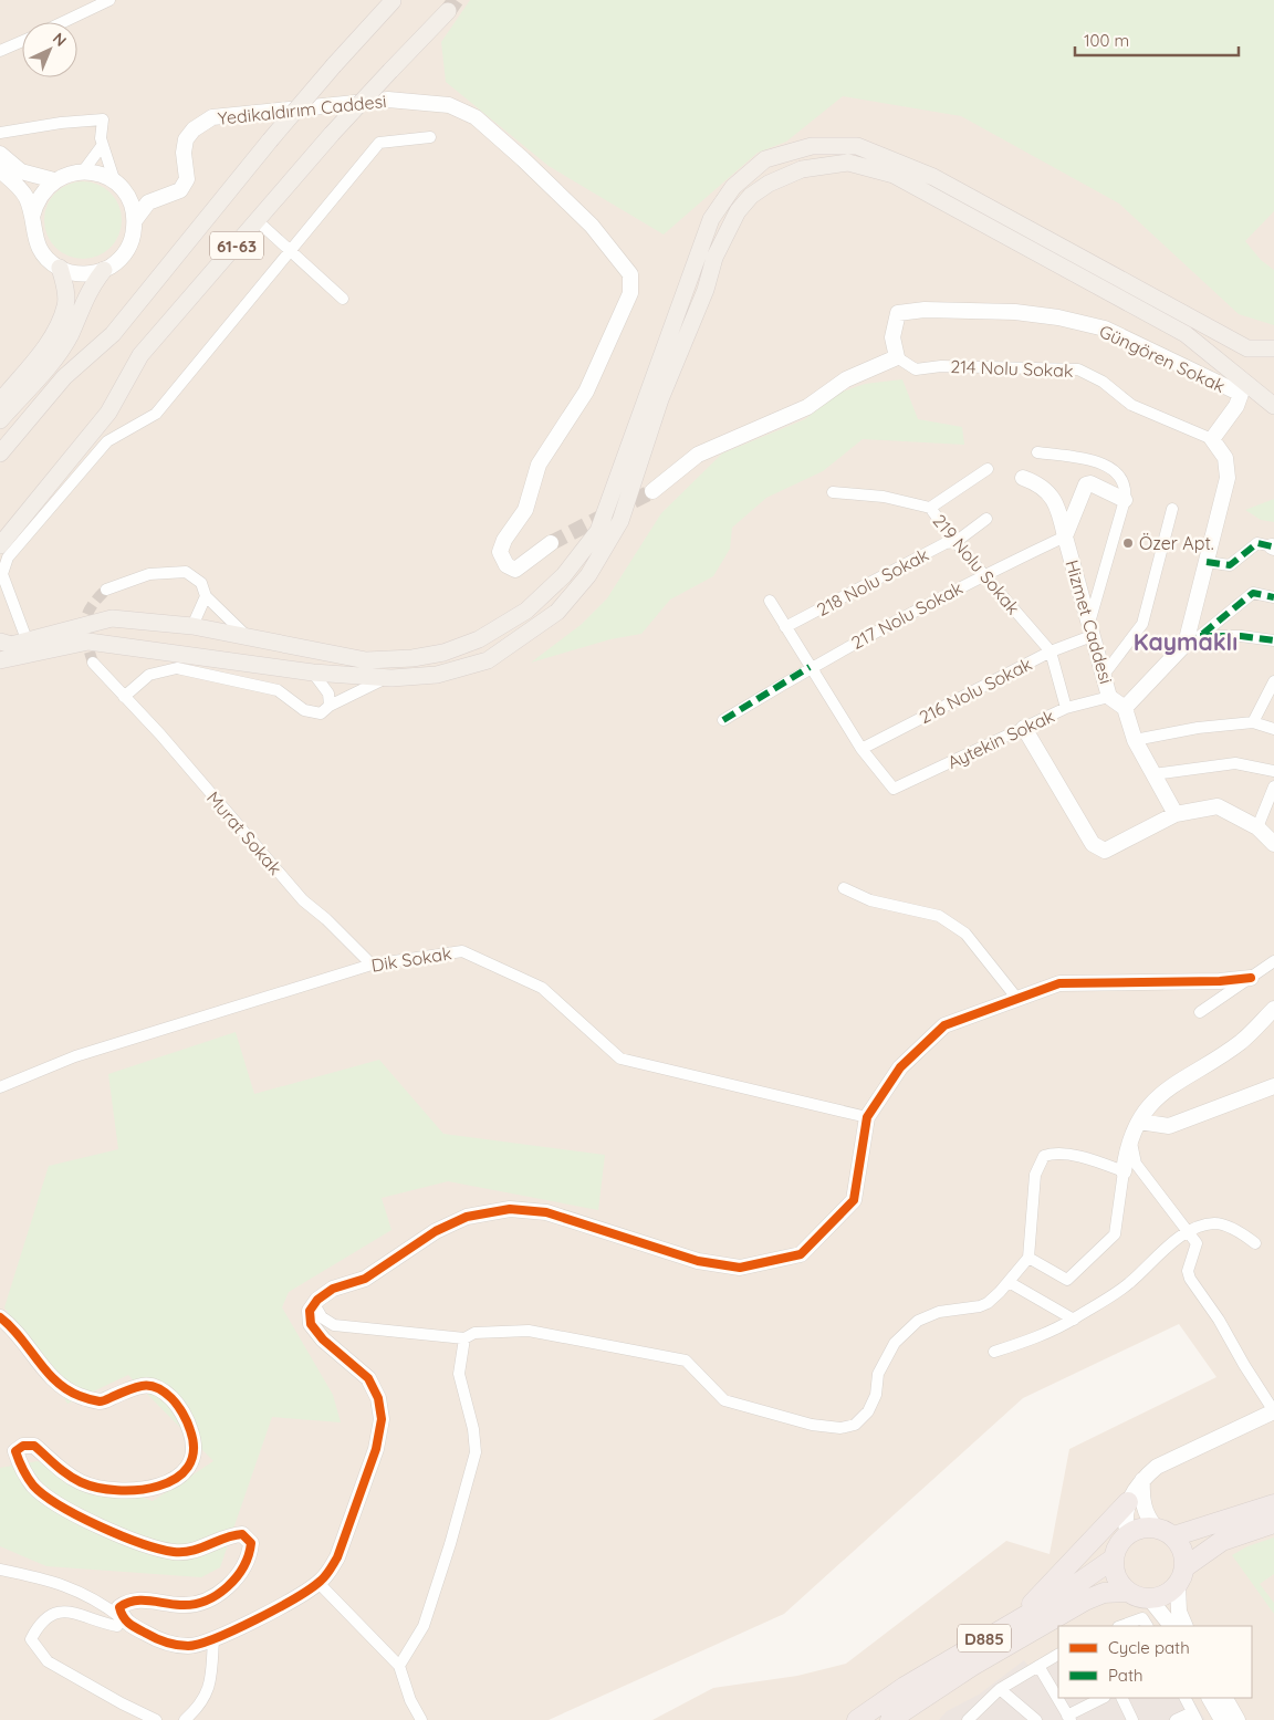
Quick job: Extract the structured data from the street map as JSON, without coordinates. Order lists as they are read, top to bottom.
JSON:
{
  "streets": {
    "highway": ["D885"],
    "main road": ["61-63"],
    "street": [
      "Yedikaldırım Caddesi",
      "Güngören Sokak",
      "214 Nolu Sokak",
      "219 Nolu Sokak",
      "218 Nolu Sokak",
      "217 Nolu Sokak",
      "Hizmet Caddesi",
      "216 Nolu Sokak",
      "Aytekin Sokak",
      "Murat Sokak",
      "Dik Sokak"
    ]
  },
  "crossings": [
    ["Güngören Sokak", "214 Nolu Sokak"],
    ["Güngören Sokak", "Hizmet Caddesi"],
    ["214 Nolu Sokak", "Hizmet Caddesi"],
    ["219 Nolu Sokak", "218 Nolu Sokak"],
    ["219 Nolu Sokak", "217 Nolu Sokak"],
    ["219 Nolu Sokak", "216 Nolu Sokak"],
    ["219 Nolu Sokak", "Aytekin Sokak"],
    ["217 Nolu Sokak", "Hizmet Caddesi"],
    ["Hizmet Caddesi", "216 Nolu Sokak"],
    ["Hizmet Caddesi", "Aytekin Sokak"],
    ["216 Nolu Sokak", "Aytekin Sokak"],
    ["Murat Sokak", "Dik Sokak"]
  ],
  "districts": ["Kaymaklı"],
  "places": ["Özer Apt."],
  "legend": ["Cycle path", "Path"],
  "scale_bar": "100 m",
  "north": "top right"
}
